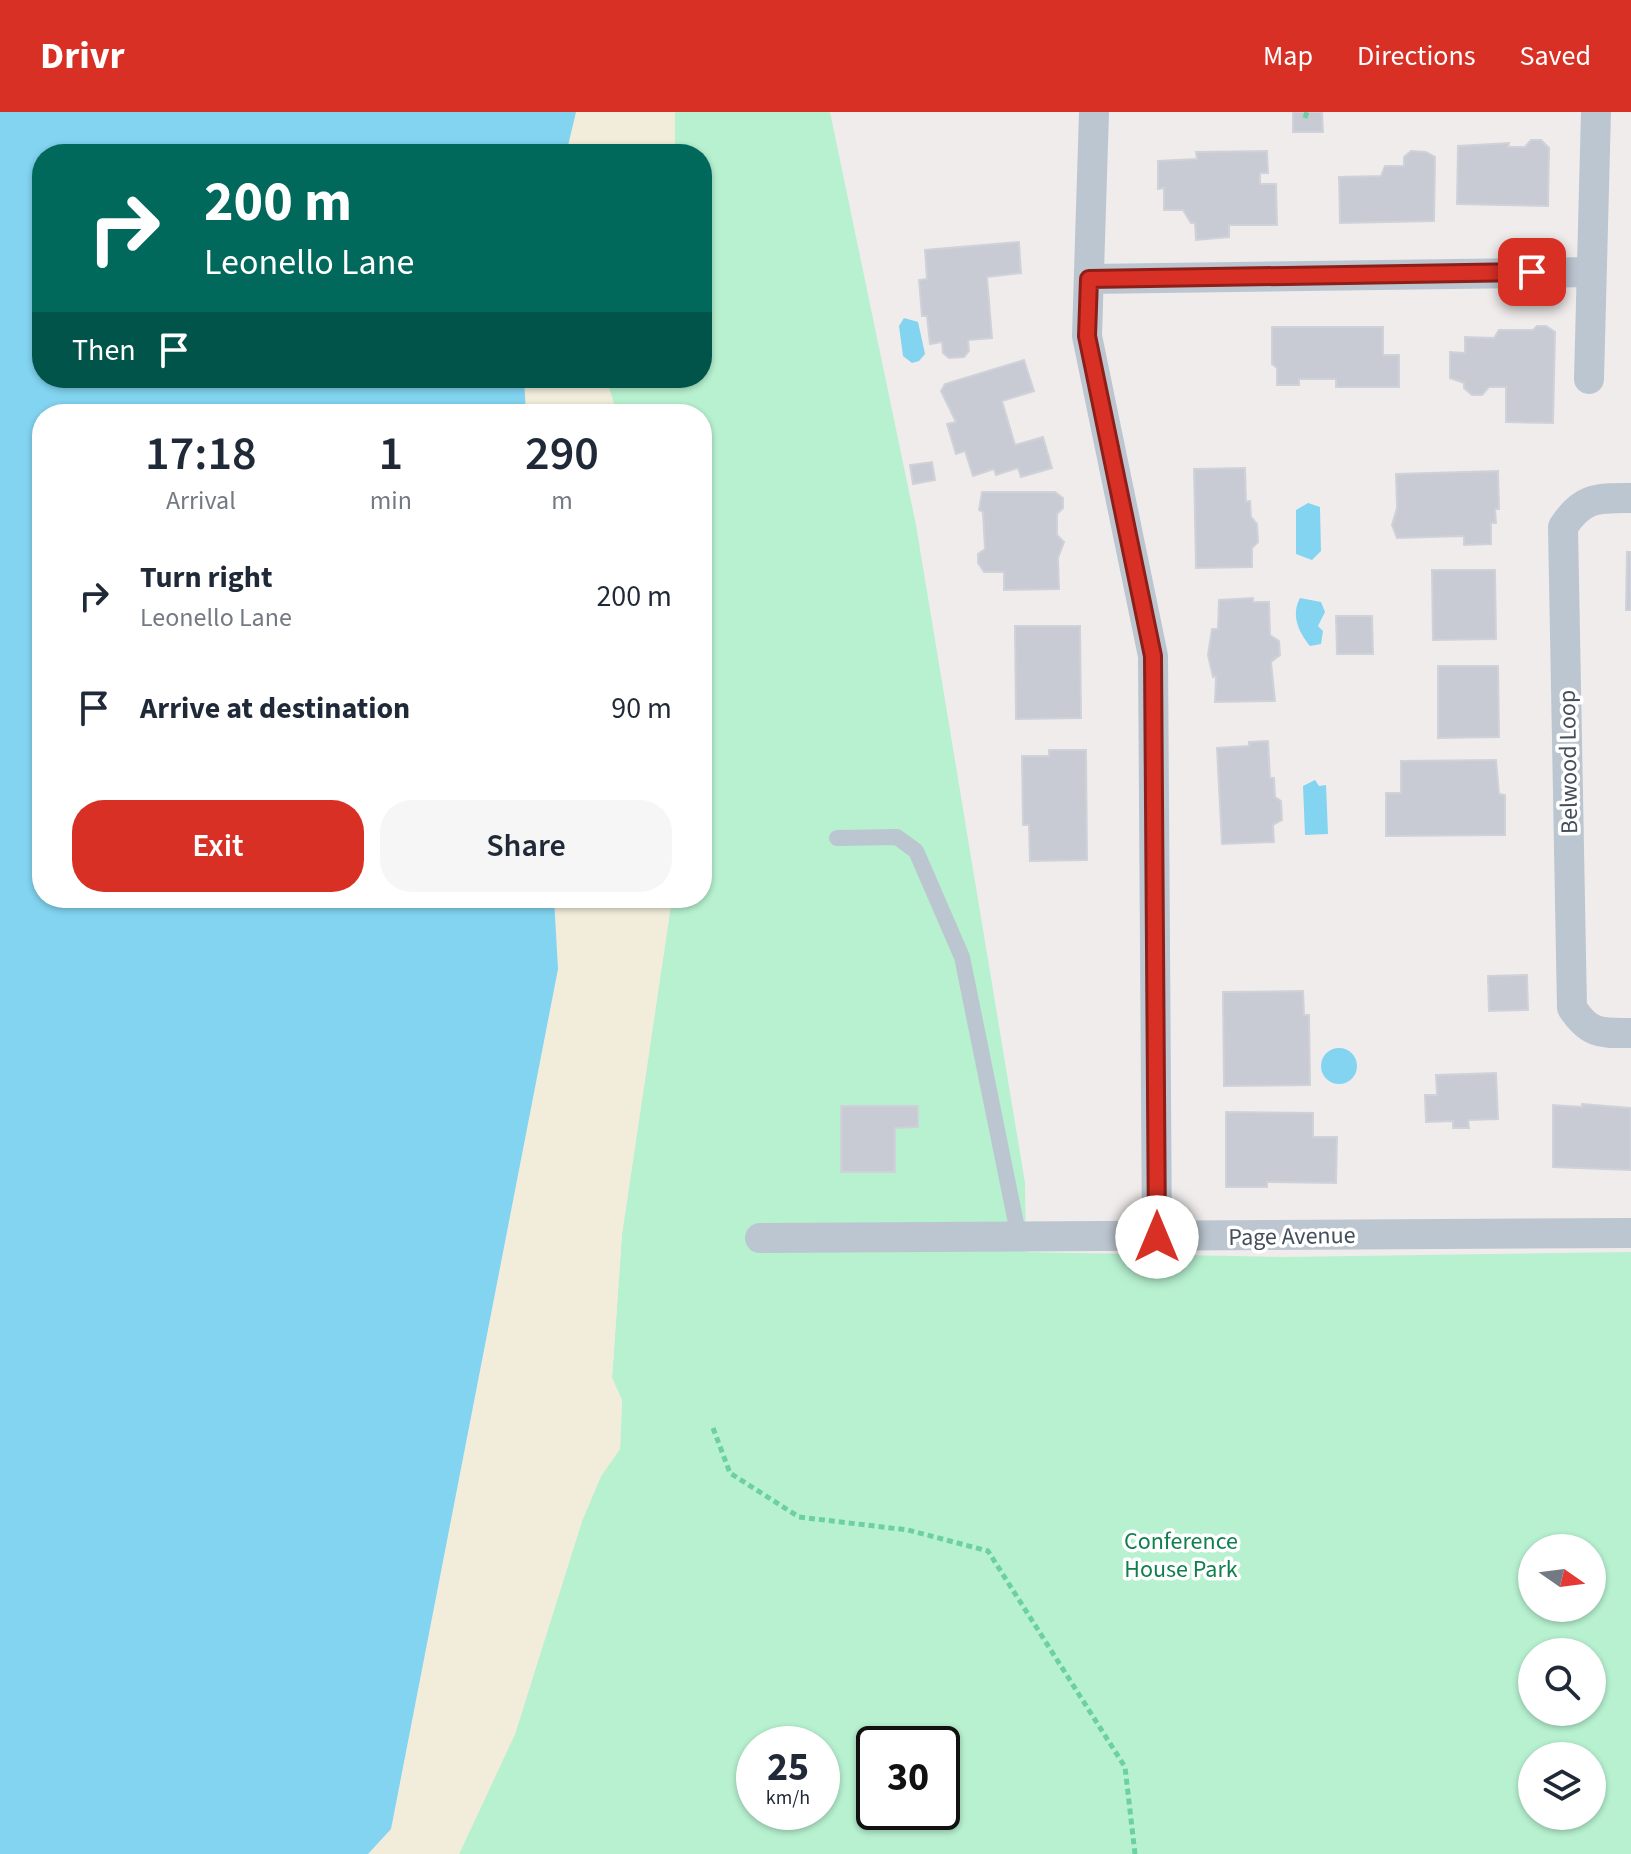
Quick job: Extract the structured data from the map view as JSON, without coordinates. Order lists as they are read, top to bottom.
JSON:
{
  "streets": {
    "street": ["Belwood Loop", "Page Avenue"]
  },
  "parks": ["Conference House Park"],
  "north": "right",
  "page": {
    "header": "Drivr",
    "nav": ["Map", "Directions", "Saved"],
    "turn": ["200 m", "Leonello Lane"],
    "then": "Then",
    "eta": [
      "17:18",
      "Arrival",
      "1",
      "min",
      "290",
      "m"
    ],
    "list": [
      {
        "name": "Turn right",
        "note": "Leonello Lane",
        "value": "200 m"
      },
      {
        "name": "Arrive at destination",
        "value": "90 m"
      }
    ],
    "buttons": ["Exit", "Share"],
    "speed": "25 km/h",
    "limit": "30"
  }
}
